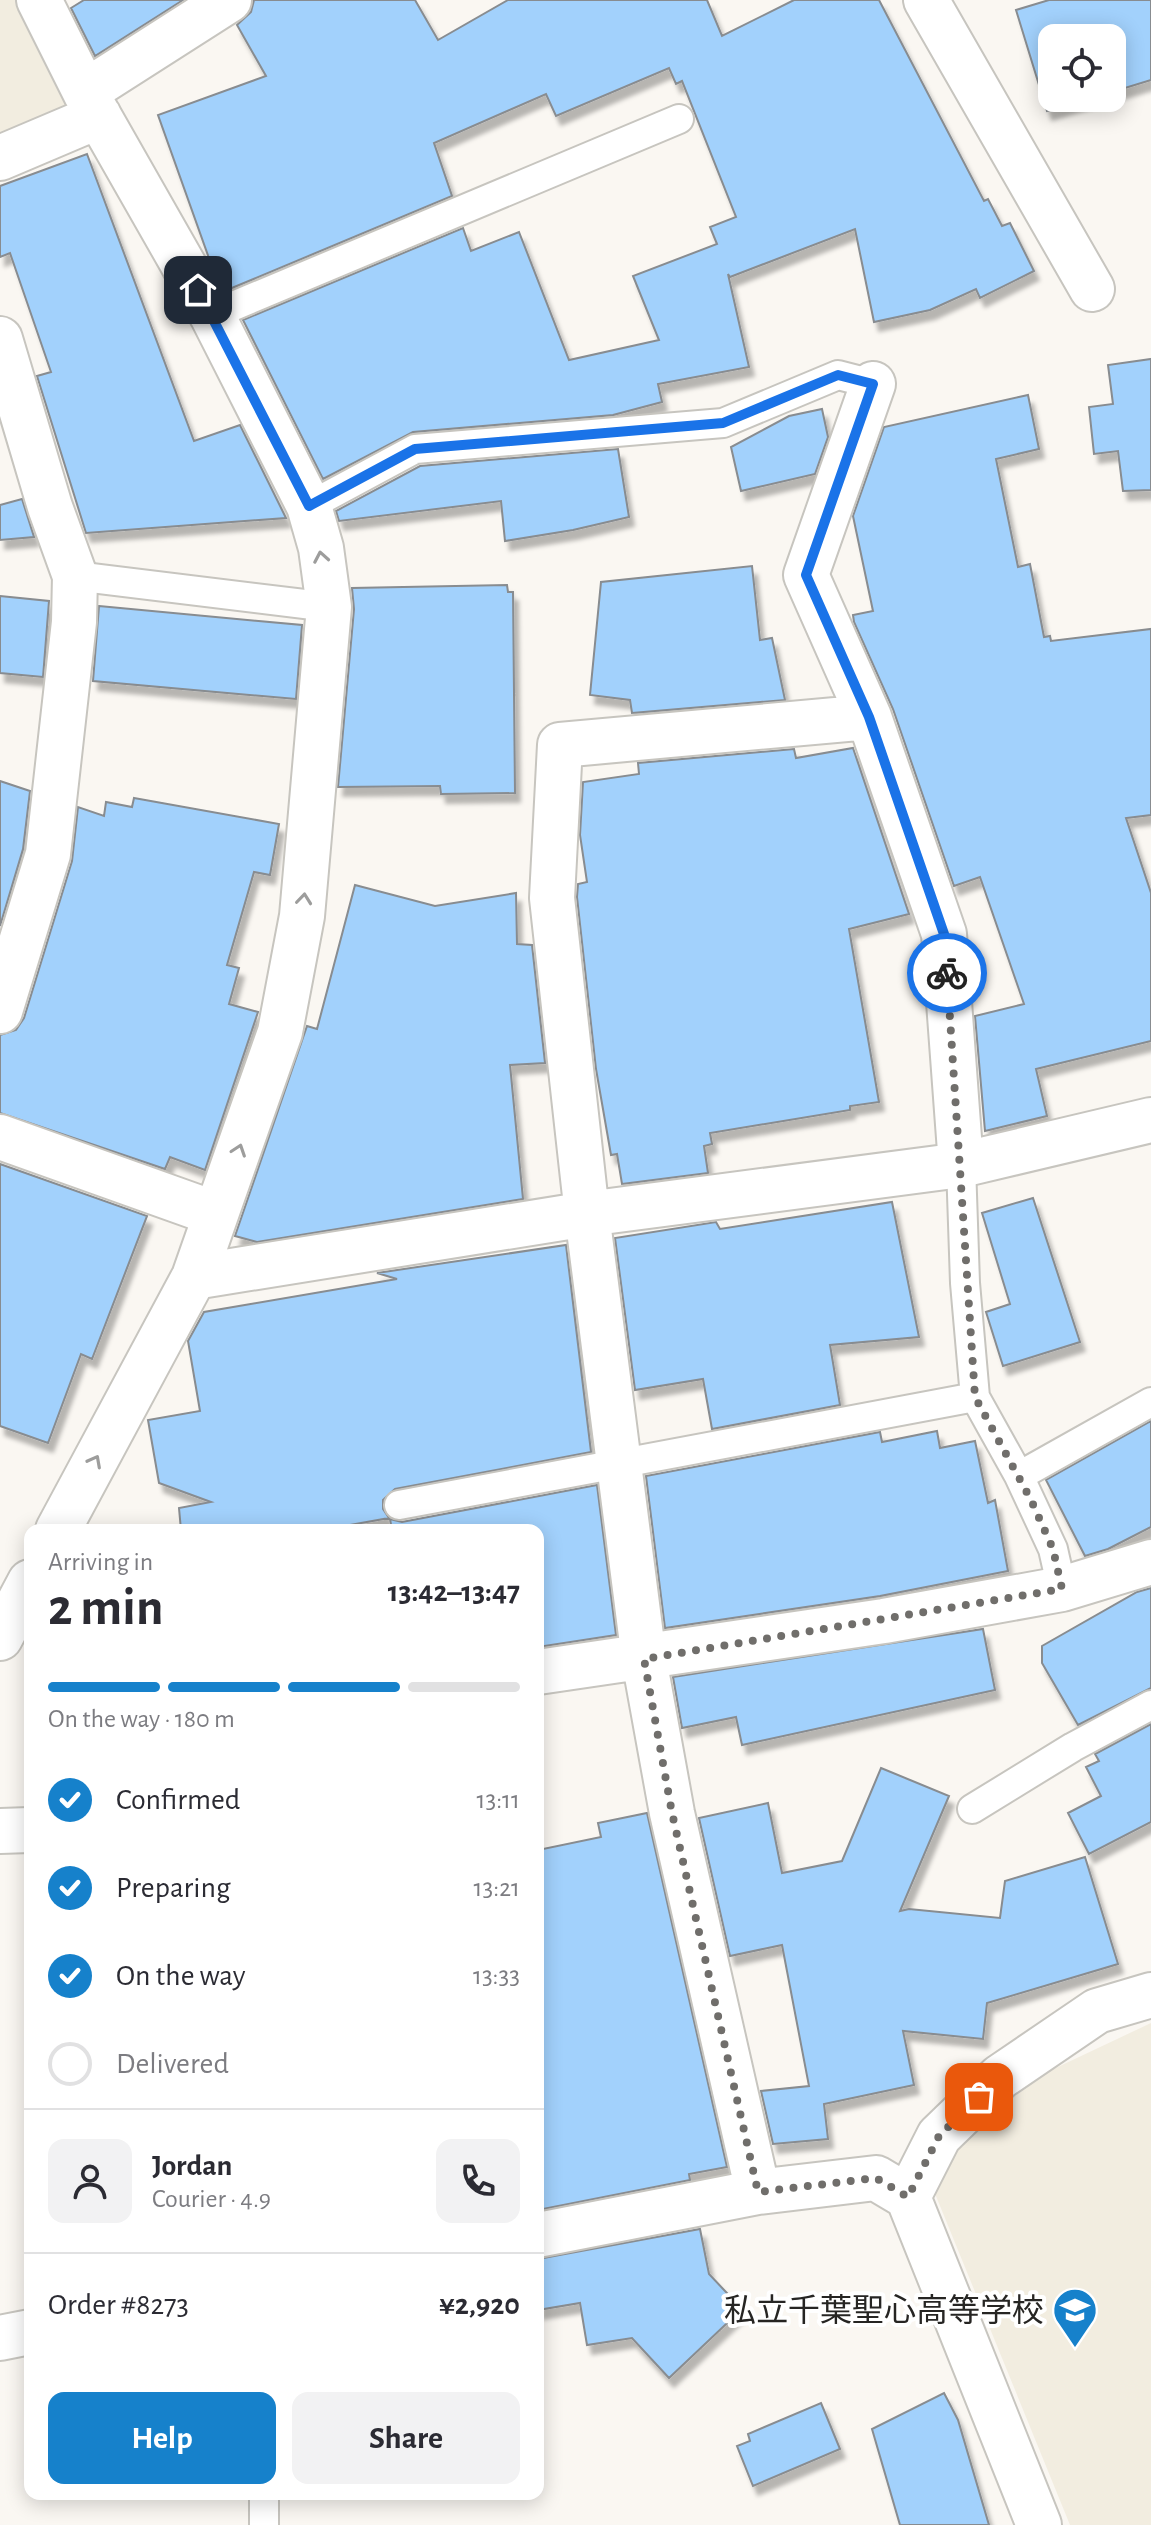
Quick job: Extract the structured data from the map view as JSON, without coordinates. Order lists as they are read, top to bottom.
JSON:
{
  "places": {
    "school or university": ["私立千葉聖心高等学校"]
  },
  "page": {
    "heading": ["2 min", "Arriving in", "13:42–13:47"],
    "panel": [
      "Jordan",
      "Courier · 4.9",
      "Order #8273",
      "¥2,920"
    ],
    "bar": "On the way · 180 m",
    "list": [
      ["Confirmed", "13:11"],
      ["Preparing", "13:21"],
      ["On the way", "13:33"],
      "Delivered"
    ],
    "buttons": ["Help", "Share"]
  }
}
